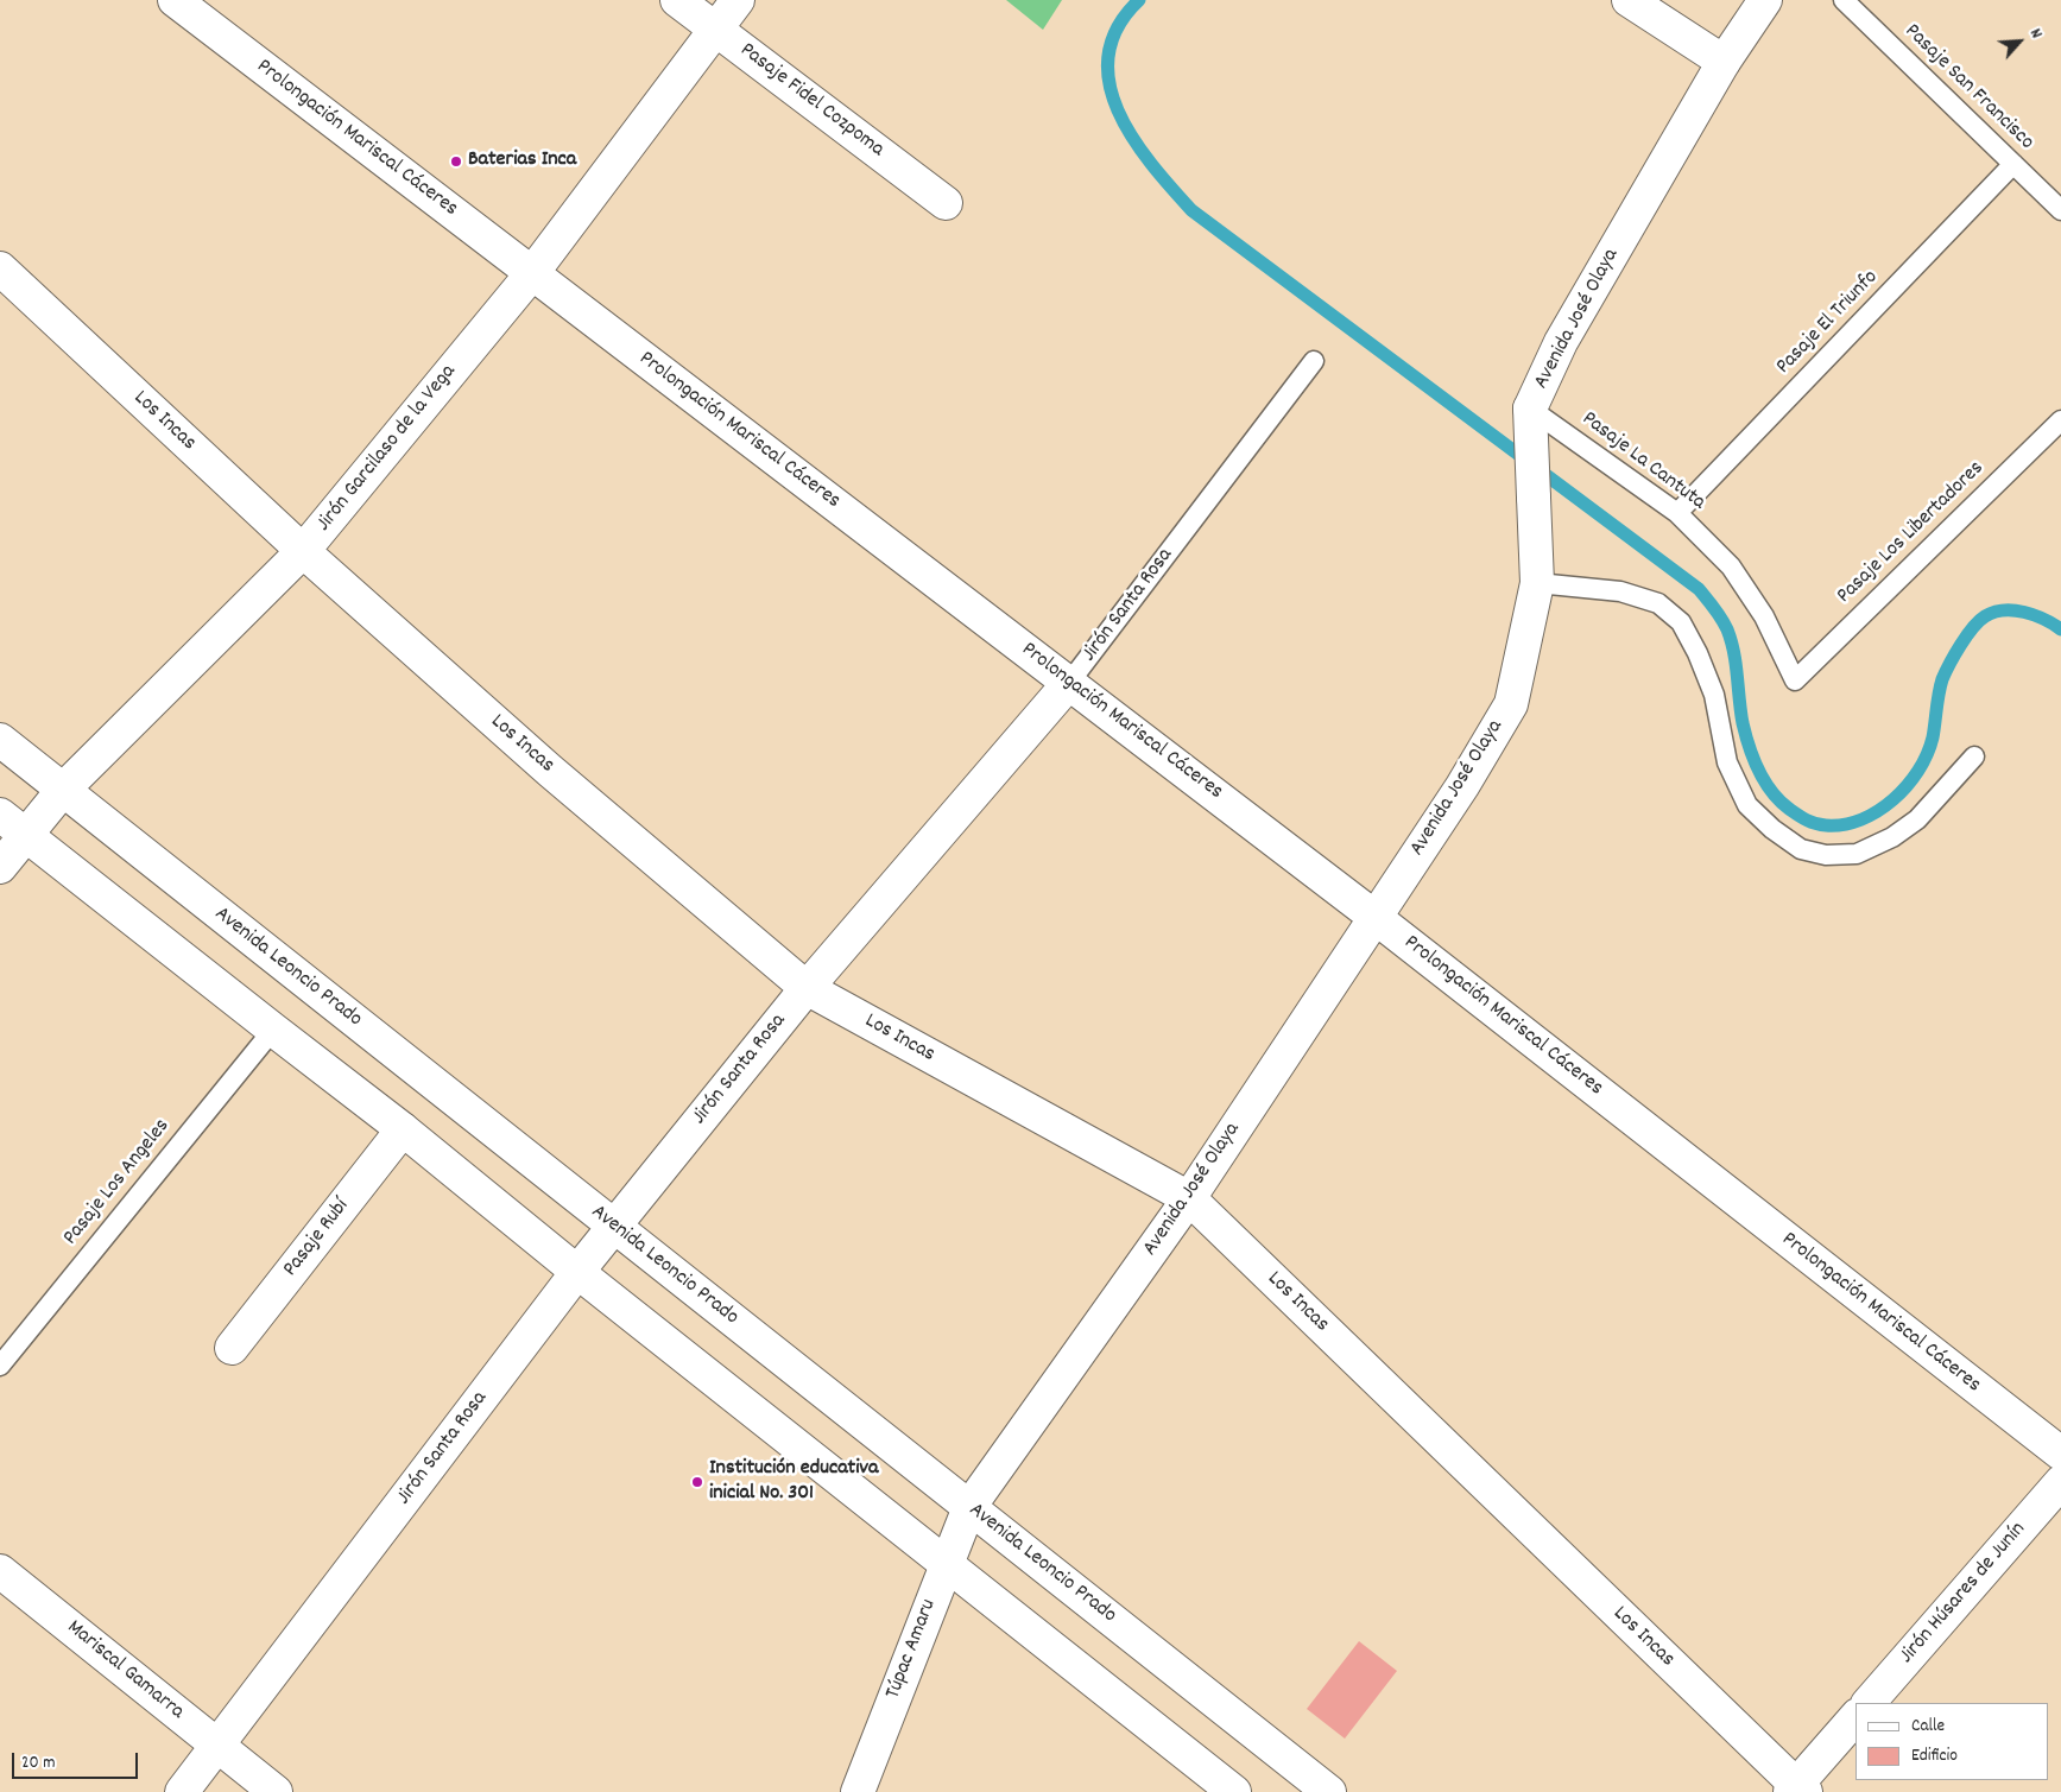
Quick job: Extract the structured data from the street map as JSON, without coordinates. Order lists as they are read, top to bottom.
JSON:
{
  "streets": {
    "street": [
      "Pasaje Fidel Cozpoma",
      "Prolongación Mariscal Cáceres",
      "Avenida José Olaya",
      "Los Incas",
      "Jirón Garcilaso de la Vega",
      "Jirón Santa Rosa",
      "Avenida Leoncio Prado",
      "Pasaje Rubí",
      "Jirón Húsares de Junín",
      "Túpac Amaru",
      "Mariscal Gamarra"
    ],
    "lane": [
      "Pasaje San Francisco",
      "Pasaje El Triunfo",
      "Pasaje La Cantuta",
      "Pasaje Los Libertadores",
      "Pasaje Los Angeles"
    ]
  },
  "crossings": [
    ["Pasaje San Francisco", "Pasaje El Triunfo"],
    ["Pasaje Fidel Cozpoma", "Jirón Garcilaso de la Vega"],
    ["Prolongación Mariscal Cáceres", "Avenida José Olaya"],
    ["Prolongación Mariscal Cáceres", "Jirón Garcilaso de la Vega"],
    ["Prolongación Mariscal Cáceres", "Jirón Santa Rosa"],
    ["Avenida José Olaya", "Los Incas"],
    ["Avenida José Olaya", "Pasaje La Cantuta"],
    ["Avenida José Olaya", "Avenida Leoncio Prado"],
    ["Avenida José Olaya", "Túpac Amaru"],
    ["Pasaje El Triunfo", "Pasaje La Cantuta"],
    ["Los Incas", "Jirón Garcilaso de la Vega"],
    ["Los Incas", "Jirón Santa Rosa"],
    ["Jirón Garcilaso de la Vega", "Avenida Leoncio Prado"],
    ["Pasaje La Cantuta", "Pasaje Los Libertadores"],
    ["Jirón Santa Rosa", "Avenida Leoncio Prado"],
    ["Jirón Santa Rosa", "Mariscal Gamarra"],
    ["Avenida Leoncio Prado", "Túpac Amaru"]
  ],
  "places": ["Baterias Inca", "Institución educativa inicial No. 301"],
  "legend": ["Calle", "Edificio"],
  "scale_bar": "20 m",
  "north": "top right"
}
